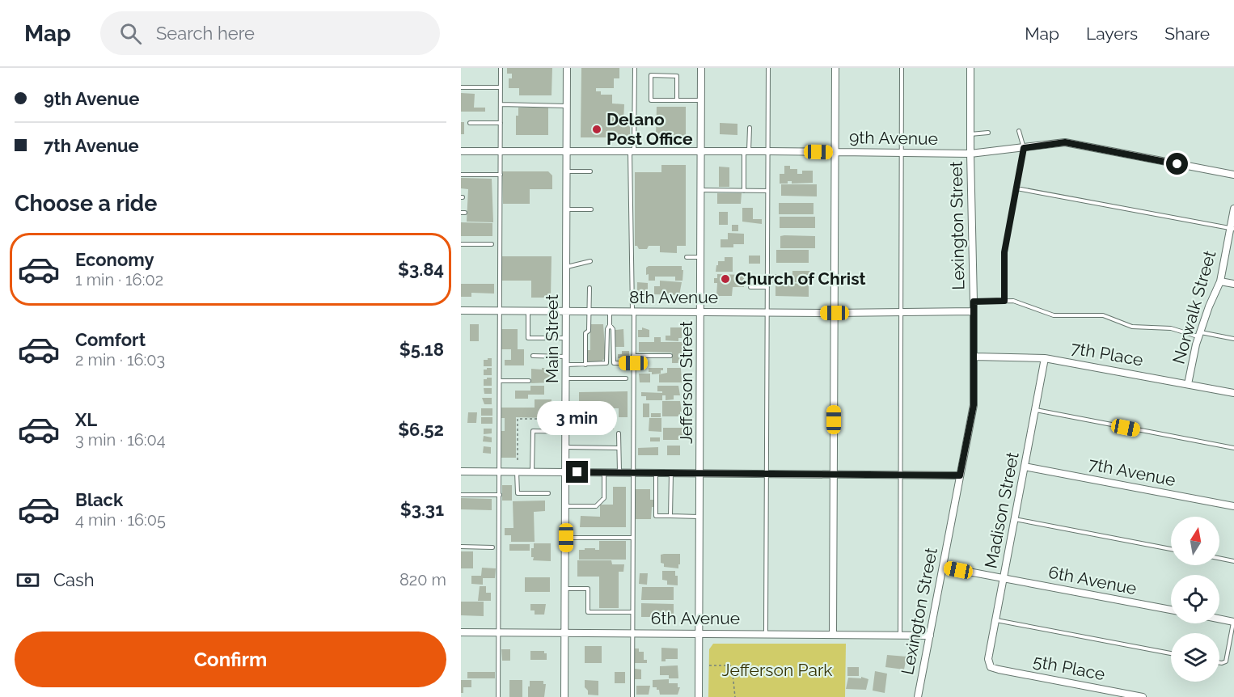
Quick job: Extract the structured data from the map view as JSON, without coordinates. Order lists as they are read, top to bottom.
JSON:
{
  "streets": {
    "street": [
      "9th Avenue",
      "Lexington Street",
      "8th Avenue",
      "Norwalk Street",
      "Main Street",
      "7th Place",
      "Jefferson Street",
      "7th Avenue",
      "Madison Street",
      "6th Avenue",
      "5th Place"
    ]
  },
  "crossings": [
    ["9th Avenue", "Lexington Street"],
    ["9th Avenue", "Main Street"],
    ["9th Avenue", "Jefferson Street"],
    ["Lexington Street", "8th Avenue"],
    ["Lexington Street", "7th Place"],
    ["Lexington Street", "6th Avenue"],
    ["8th Avenue", "Main Street"],
    ["8th Avenue", "Jefferson Street"],
    ["Norwalk Street", "7th Place"],
    ["Main Street", "6th Avenue"],
    ["7th Place", "Madison Street"],
    ["Jefferson Street", "6th Avenue"],
    ["7th Avenue", "Madison Street"],
    ["Madison Street", "6th Avenue"],
    ["Madison Street", "5th Place"]
  ],
  "parks": ["Jefferson Park"],
  "places": ["Delano Post Office", "Church of Christ"],
  "north": "top",
  "page": {
    "header": "Map",
    "search": "Search here",
    "nav": ["Map", "Layers", "Share"],
    "banner": ["9th Avenue", "7th Avenue"],
    "heading": "Choose a ride",
    "list": [
      {
        "name": "Economy",
        "note": "1 min · 16:02",
        "value": "$3.84"
      },
      {
        "name": "Comfort",
        "note": "2 min · 16:03",
        "value": "$5.18"
      },
      {
        "name": "XL",
        "note": "3 min · 16:04",
        "value": "$6.52"
      },
      {
        "name": "Black",
        "note": "4 min · 16:05",
        "value": "$3.31"
      }
    ],
    "bubble": "3 min",
    "pay": ["Cash", "820 m"],
    "buttons": "Confirm"
  }
}
